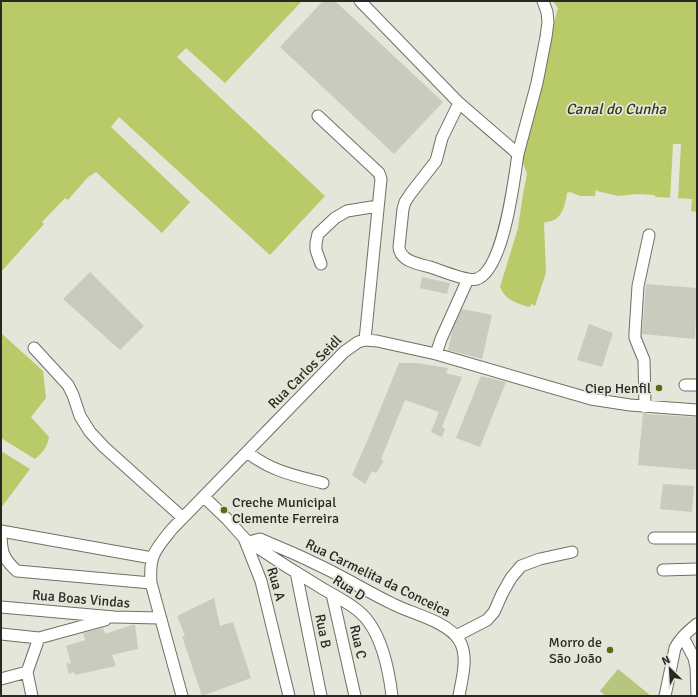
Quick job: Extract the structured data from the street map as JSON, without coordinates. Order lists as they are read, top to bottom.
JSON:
{
  "streets": {
    "street": [
      "Rua Carlos Seidl",
      "Rua Carmelita da Conceica",
      "Rua A",
      "Rua D",
      "Rua Boas Vindas",
      "Rua B",
      "Rua C"
    ]
  },
  "crossings": [
    ["Rua Carlos Seidl", "Rua A"],
    ["Rua Carlos Seidl", "Rua Boas Vindas"],
    ["Rua Carmelita da Conceica", "Rua A"],
    ["Rua Carmelita da Conceica", "Rua D"],
    ["Rua A", "Rua D"],
    ["Rua D", "Rua B"],
    ["Rua D", "Rua C"]
  ],
  "water": ["Canal do Cunha"],
  "places": ["Ciep Henfil", "Creche Municipal Clemente Ferreira", "Morro de São João"],
  "north": "top left"
}
